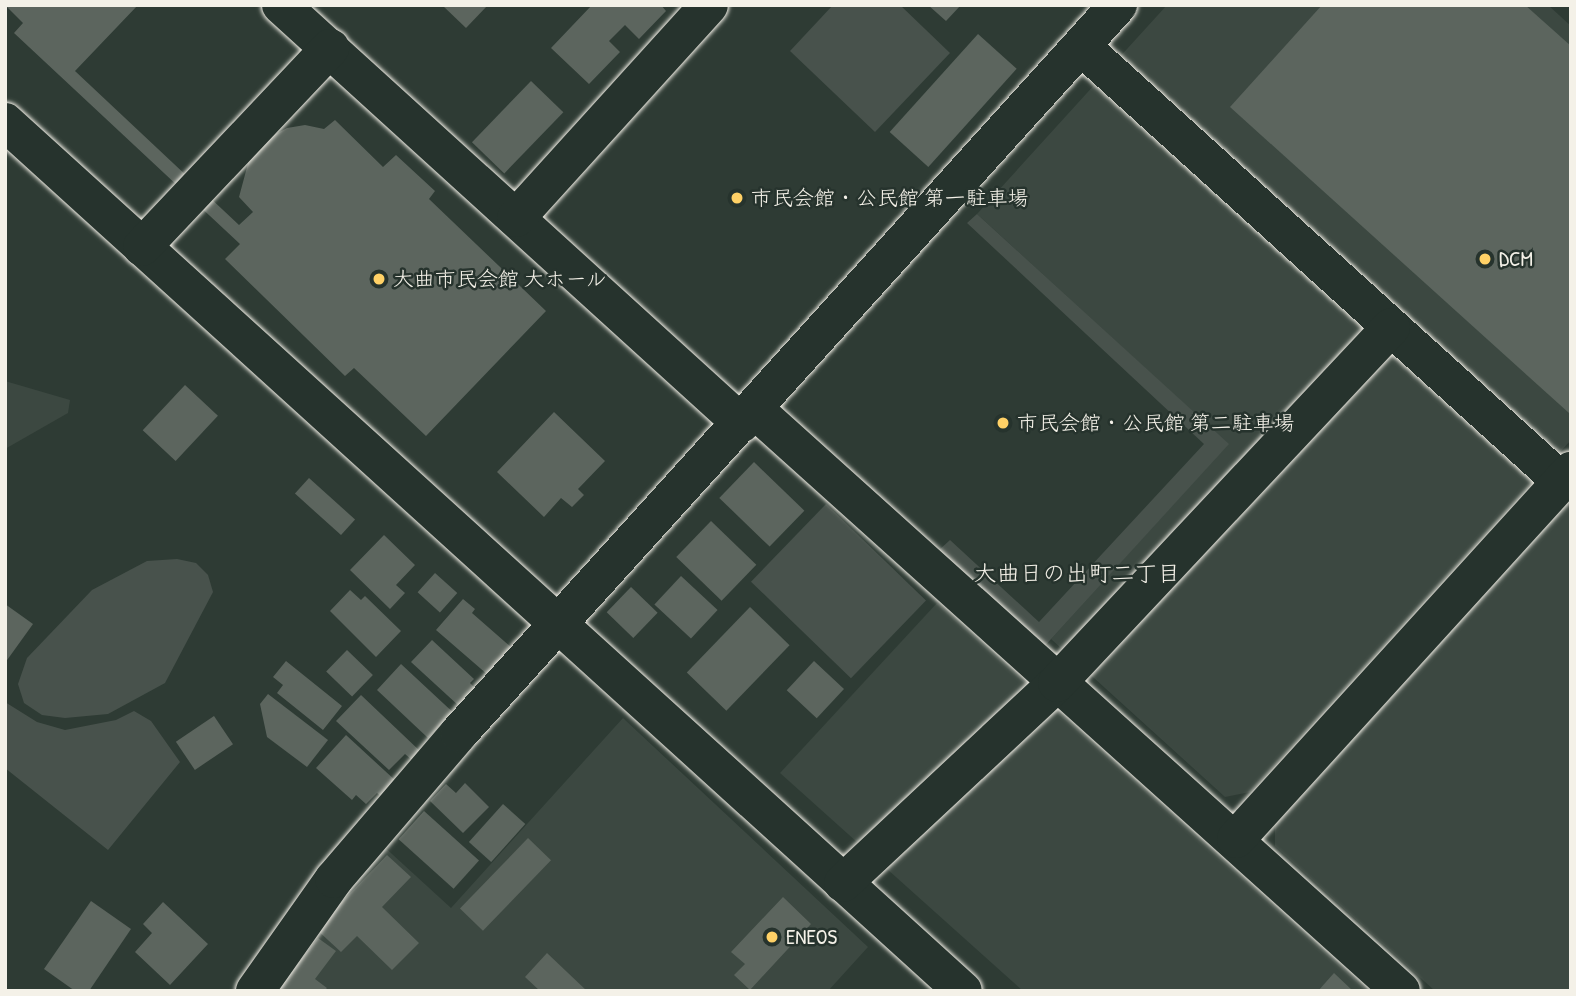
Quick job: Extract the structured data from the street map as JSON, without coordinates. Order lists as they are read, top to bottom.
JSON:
{
  "districts": ["大曲日の出町二丁目"],
  "places": [
    "市民会館・公民館 第一駐車場",
    "DCM",
    "大曲市民会館 大ホール",
    "市民会館・公民館 第二駐車場",
    "ENEOS"
  ]
}
